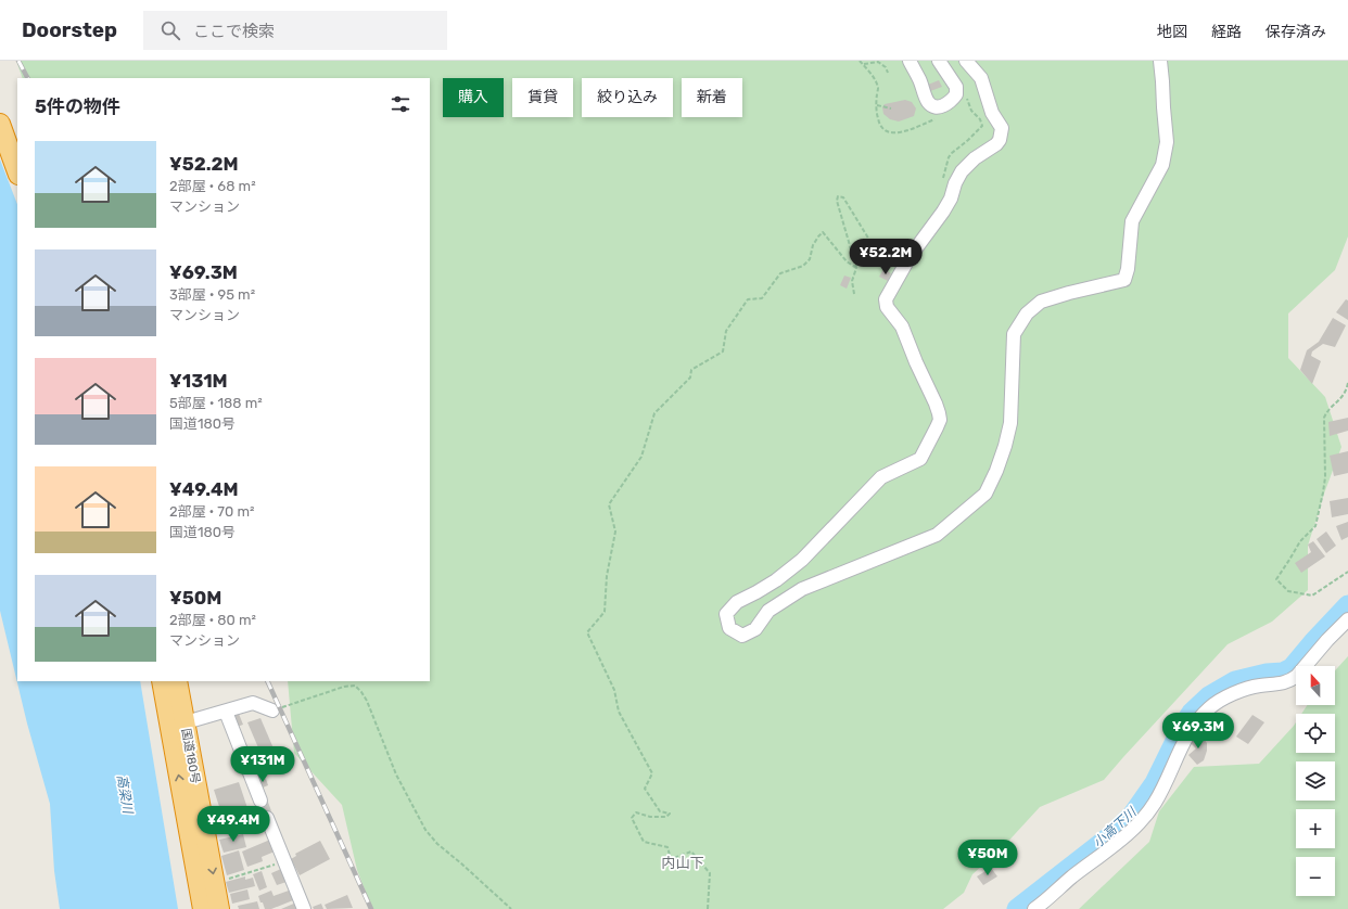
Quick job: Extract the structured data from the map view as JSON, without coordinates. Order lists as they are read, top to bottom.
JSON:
{
  "streets": {
    "highway": ["国道180号"]
  },
  "districts": ["内山下"],
  "water": ["高梁川", "小高下川"],
  "north": "top",
  "page": {
    "header": "Doorstep",
    "search": "ここで検索",
    "nav": ["地図", "経路", "保存済み"],
    "chip": [
      "購入",
      "賃貸",
      "絞り込み",
      "新着"
    ],
    "heading": "5件の物件",
    "list": [
      {
        "name": "¥52.2M",
        "note": "2部屋 · 68 m² · マンション"
      },
      {
        "name": "¥69.3M",
        "note": "3部屋 · 95 m² · マンション"
      },
      {
        "name": "¥131M",
        "note": "5部屋 · 188 m² · 国道180号"
      },
      {
        "name": "¥49.4M",
        "note": "2部屋 · 70 m² · 国道180号"
      },
      {
        "name": "¥50M",
        "note": "2部屋 · 80 m² · マンション"
      }
    ],
    "price": [
      "¥52.2M",
      "¥69.3M",
      "¥131M",
      "¥49.4M",
      "¥50M"
    ],
    "map_buttons": ["+", "−"]
  }
}
